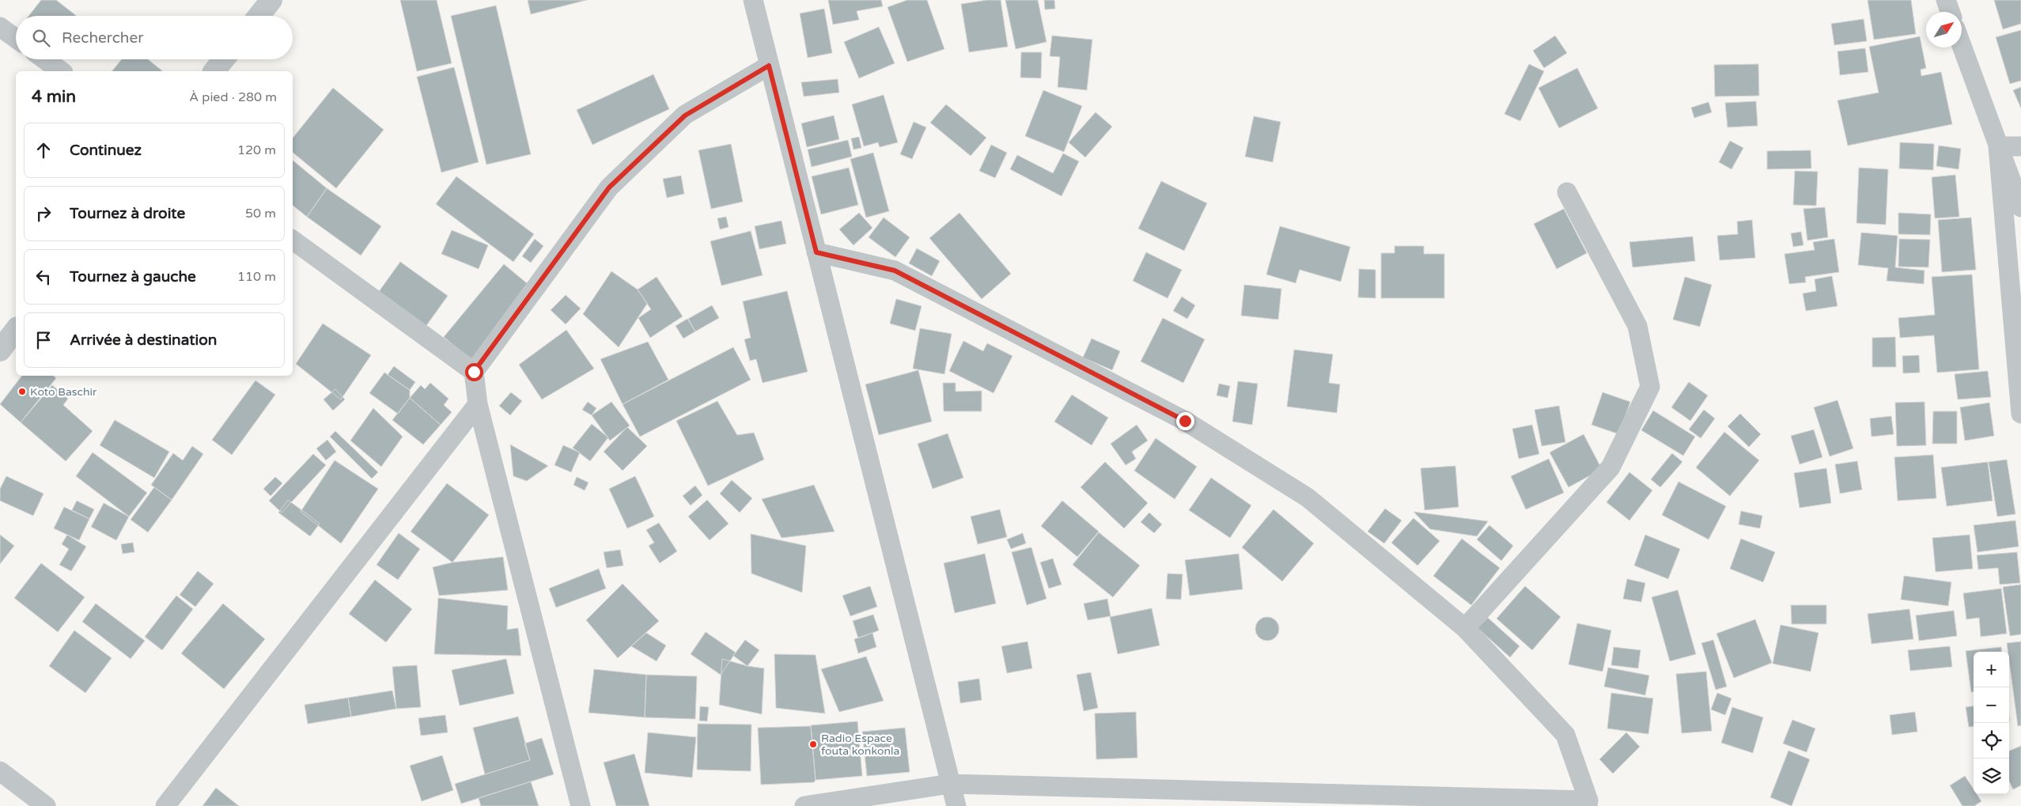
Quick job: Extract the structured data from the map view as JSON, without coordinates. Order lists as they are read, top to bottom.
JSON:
{
  "places": ["Koto Baschir", "Radio Espace fouta konkonla"],
  "north": "top right",
  "page": {
    "search": "Rechercher",
    "heading": ["4 min", "À pied · 280 m"],
    "list": [
      ["Continuez", "120 m"],
      ["Tournez à droite", "50 m"],
      ["Tournez à gauche", "110 m"],
      "Arrivée à destination"
    ],
    "map_buttons": ["+", "−"]
  }
}
